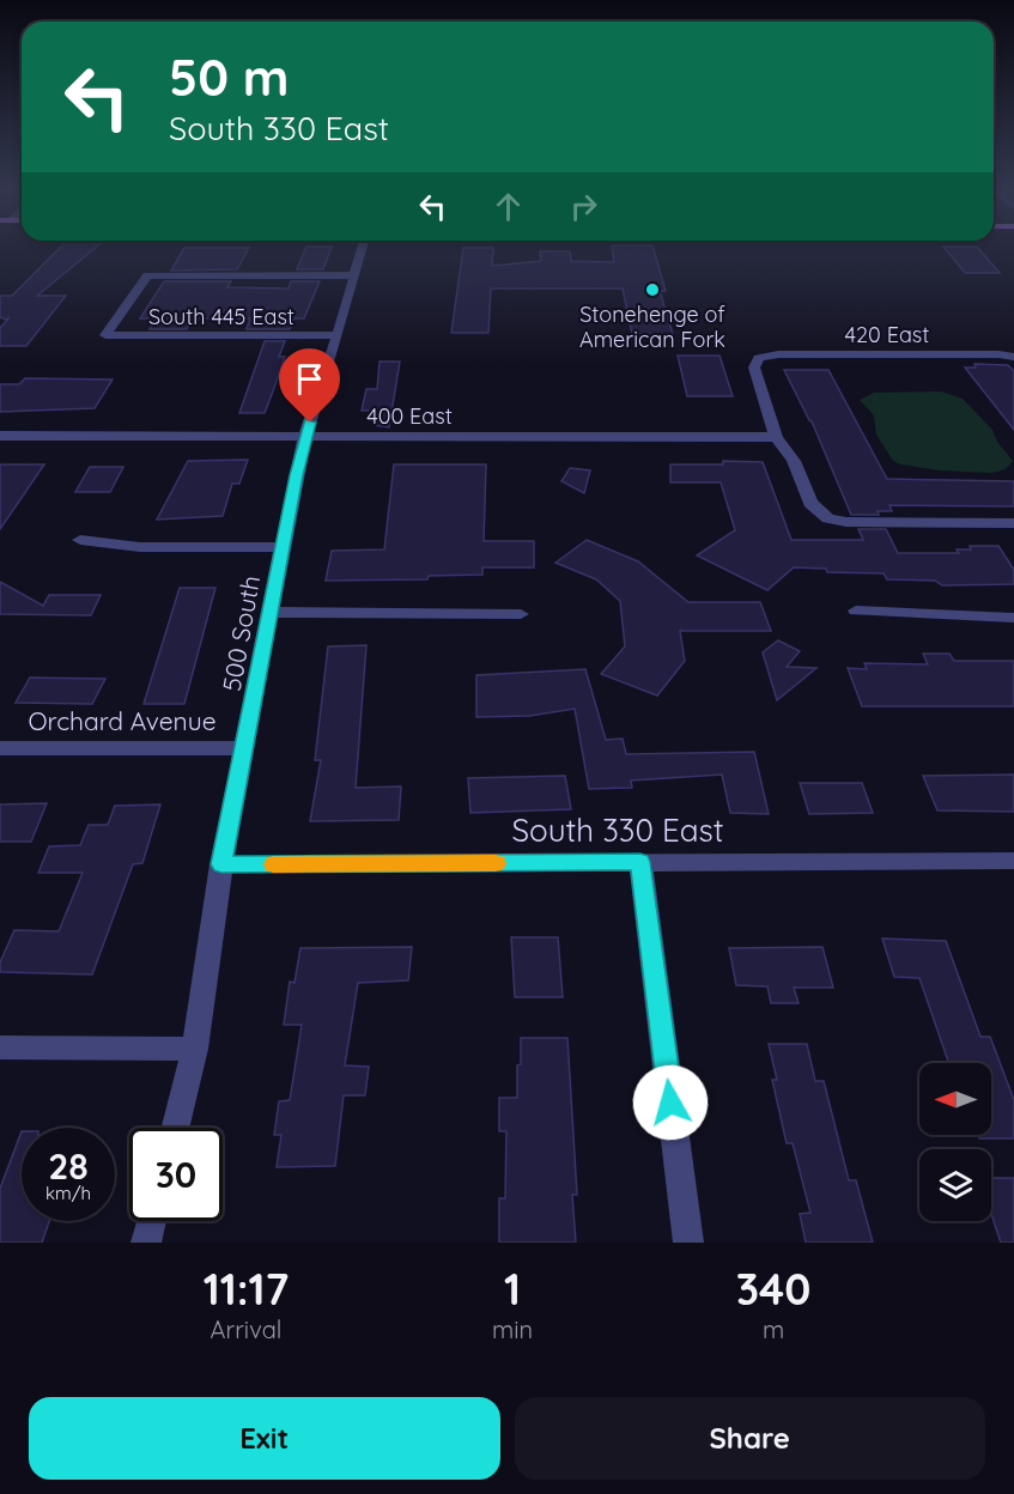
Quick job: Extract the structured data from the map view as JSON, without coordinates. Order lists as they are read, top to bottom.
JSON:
{
  "streets": {
    "street": [
      "South 445 East",
      "420 East",
      "400 East",
      "500 South",
      "Orchard Avenue",
      "South 330 East"
    ]
  },
  "crossings": [
    ["South 445 East", "500 South"],
    ["420 East", "400 East"],
    ["400 East", "500 South"],
    ["500 South", "Orchard Avenue"],
    ["500 South", "South 330 East"]
  ],
  "places": ["Stonehenge of American Fork"],
  "north": "left",
  "page": {
    "turn": ["50 m", "South 330 East"],
    "speed": "28 km/h",
    "limit": "30",
    "eta": [
      "11:17",
      "Arrival",
      "1",
      "min",
      "340",
      "m"
    ],
    "buttons": ["Exit", "Share"]
  }
}
